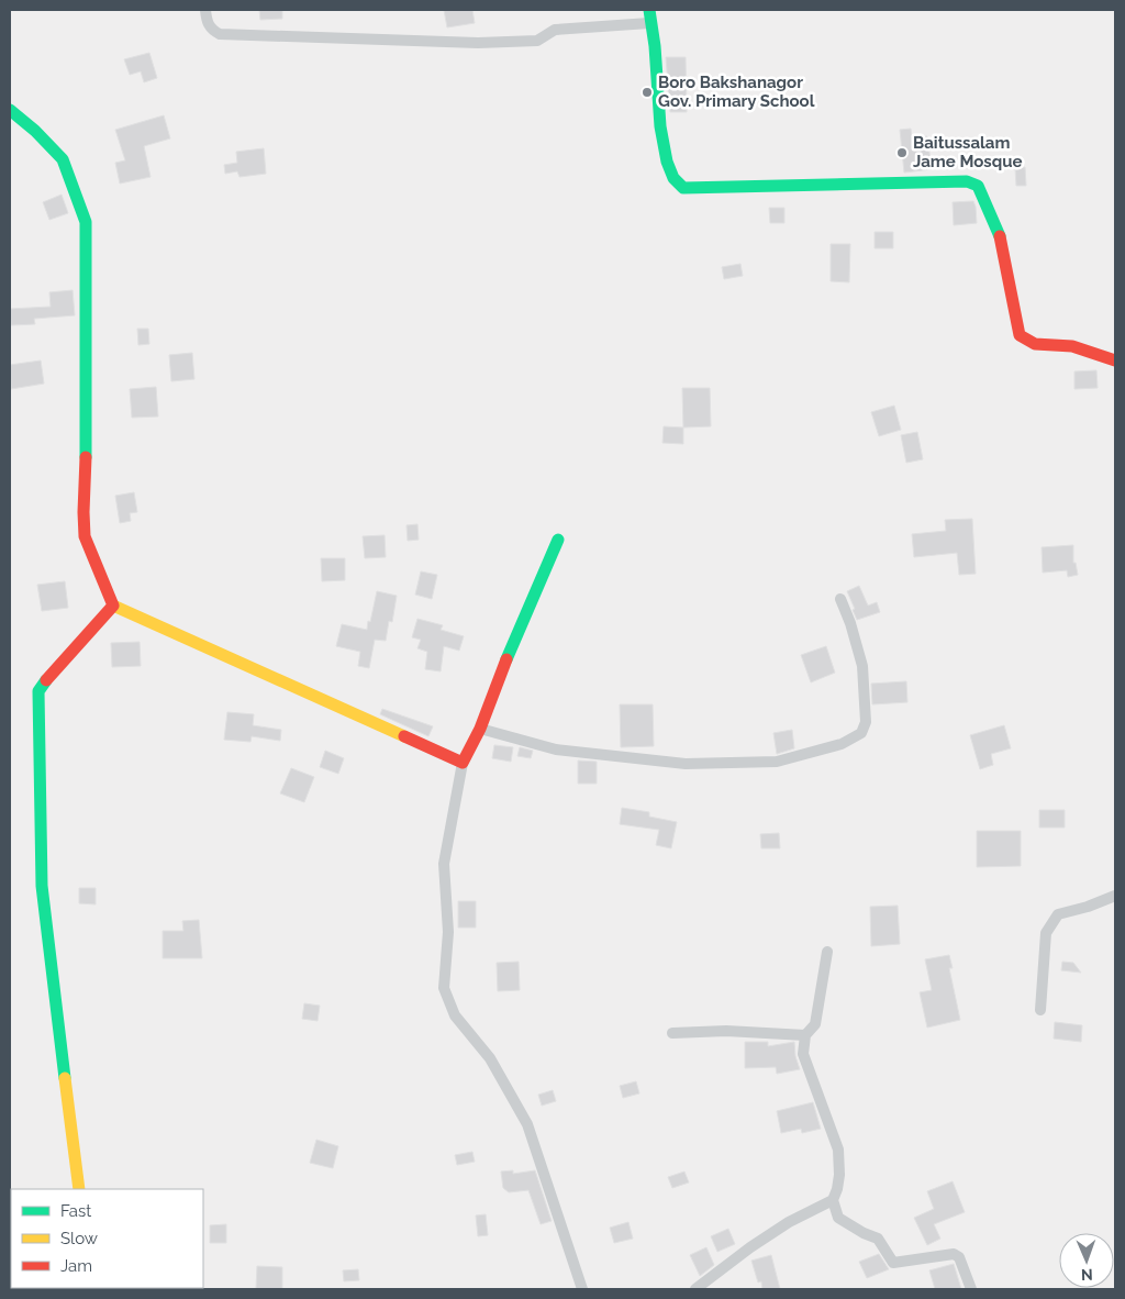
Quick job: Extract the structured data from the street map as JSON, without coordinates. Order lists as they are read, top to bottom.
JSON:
{
  "places": ["Boro Bakshanagor Gov. Primary School", "Baitussalam Jame Mosque"],
  "legend": ["Fast", "Slow", "Jam"],
  "north": "bottom"
}
